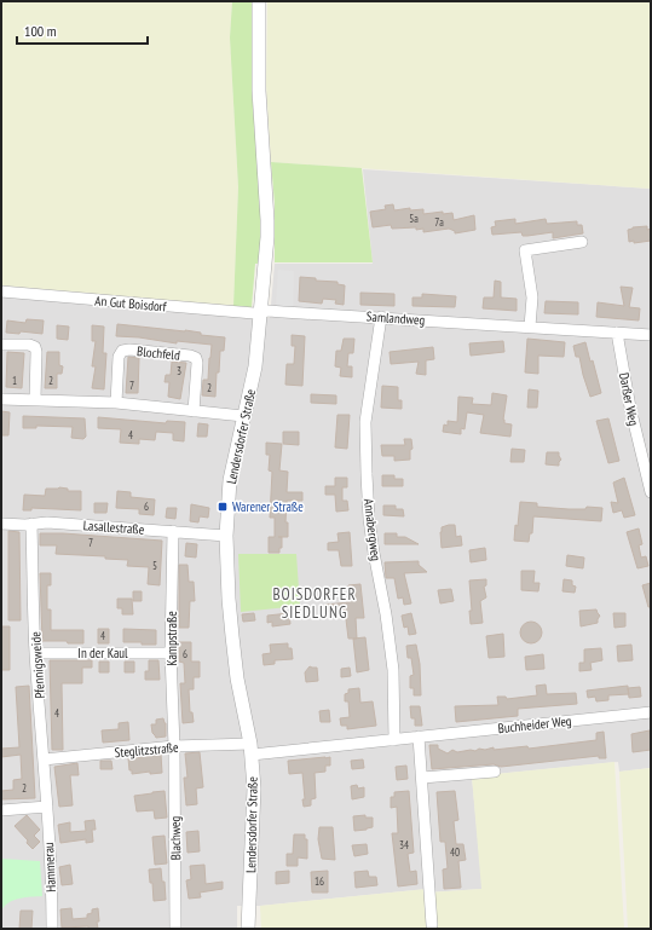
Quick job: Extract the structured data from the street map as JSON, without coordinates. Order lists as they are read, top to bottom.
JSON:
{
  "streets": {
    "street": [
      "An Gut Boisdorf",
      "Samlandweg",
      "Blochfeld",
      "Darßer Weg",
      "Lendersdorfer Straße",
      "Lasallestraße",
      "Annabergweg",
      "Kampstraße",
      "In der Kaul",
      "Pfennigsweide",
      "Buchheider Weg",
      "Steglitzstraße",
      "Blachweg",
      "Hammerau"
    ]
  },
  "crossings": [
    ["An Gut Boisdorf", "Samlandweg"],
    ["An Gut Boisdorf", "Lendersdorfer Straße"],
    ["Samlandweg", "Darßer Weg"],
    ["Samlandweg", "Lendersdorfer Straße"],
    ["Samlandweg", "Annabergweg"],
    ["Lendersdorfer Straße", "Lasallestraße"],
    ["Lendersdorfer Straße", "Buchheider Weg"],
    ["Lendersdorfer Straße", "Steglitzstraße"],
    ["Lasallestraße", "Kampstraße"],
    ["Lasallestraße", "Pfennigsweide"],
    ["Annabergweg", "Buchheider Weg"],
    ["Kampstraße", "In der Kaul"],
    ["Kampstraße", "Steglitzstraße"],
    ["Kampstraße", "Blachweg"],
    ["In der Kaul", "Pfennigsweide"],
    ["Pfennigsweide", "Steglitzstraße"],
    ["Pfennigsweide", "Hammerau"],
    ["Buchheider Weg", "Steglitzstraße"],
    ["Steglitzstraße", "Blachweg"]
  ],
  "districts": ["BOISDORFER SIEDLUNG"],
  "places": {
    "transit": ["Warener Straße"]
  },
  "house_numbers": [
    "5a",
    "7a",
    "3",
    "1",
    "2",
    "7",
    "2",
    "4",
    "6",
    "7",
    "5",
    "4",
    "6",
    "4",
    "2",
    "34",
    "40",
    "16"
  ],
  "scale_bar": "100 m"
}
